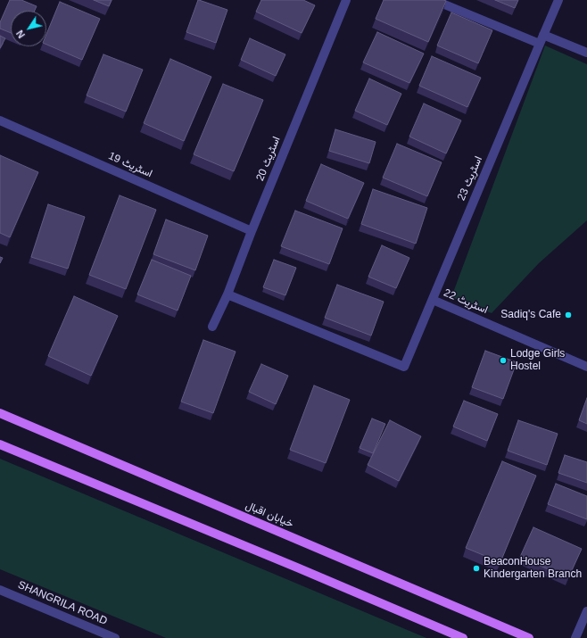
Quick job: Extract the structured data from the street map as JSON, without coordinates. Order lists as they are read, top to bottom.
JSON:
{
  "streets": {
    "main road": ["خیابان اقبال"],
    "street": [
      "اسٹریٹ 20",
      "اسٹریٹ 19",
      "اسٹریٹ 23",
      "اسٹریٹ 22",
      "SHANGRILA ROAD"
    ]
  },
  "crossings": [
    ["اسٹریٹ 20", "اسٹریٹ 19"],
    ["اسٹریٹ 20", "اسٹریٹ 23"],
    ["اسٹریٹ 23", "اسٹریٹ 22"]
  ],
  "places": ["Sadiq's Cafe", "Lodge Girls Hostel", "BeaconHouse Kindergarten Branch"],
  "north": "bottom left"
}
